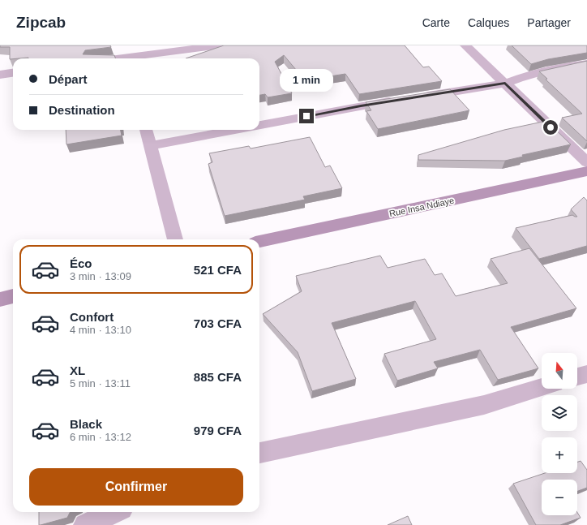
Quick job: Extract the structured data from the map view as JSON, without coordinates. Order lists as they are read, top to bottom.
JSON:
{
  "streets": {
    "main road": ["Rue Insa Ndiaye"]
  },
  "north": "top",
  "page": {
    "header": "Zipcab",
    "nav": ["Carte", "Calques", "Partager"],
    "banner": ["Départ", "Destination"],
    "bubble": "1 min",
    "list": [
      {
        "name": "Éco",
        "note": "3 min · 13:09",
        "value": "521 CFA"
      },
      {
        "name": "Confort",
        "note": "4 min · 13:10",
        "value": "703 CFA"
      },
      {
        "name": "XL",
        "note": "5 min · 13:11",
        "value": "885 CFA"
      },
      {
        "name": "Black",
        "note": "6 min · 13:12",
        "value": "979 CFA"
      }
    ],
    "map_buttons": ["+", "−"],
    "buttons": "Confirmer"
  }
}
